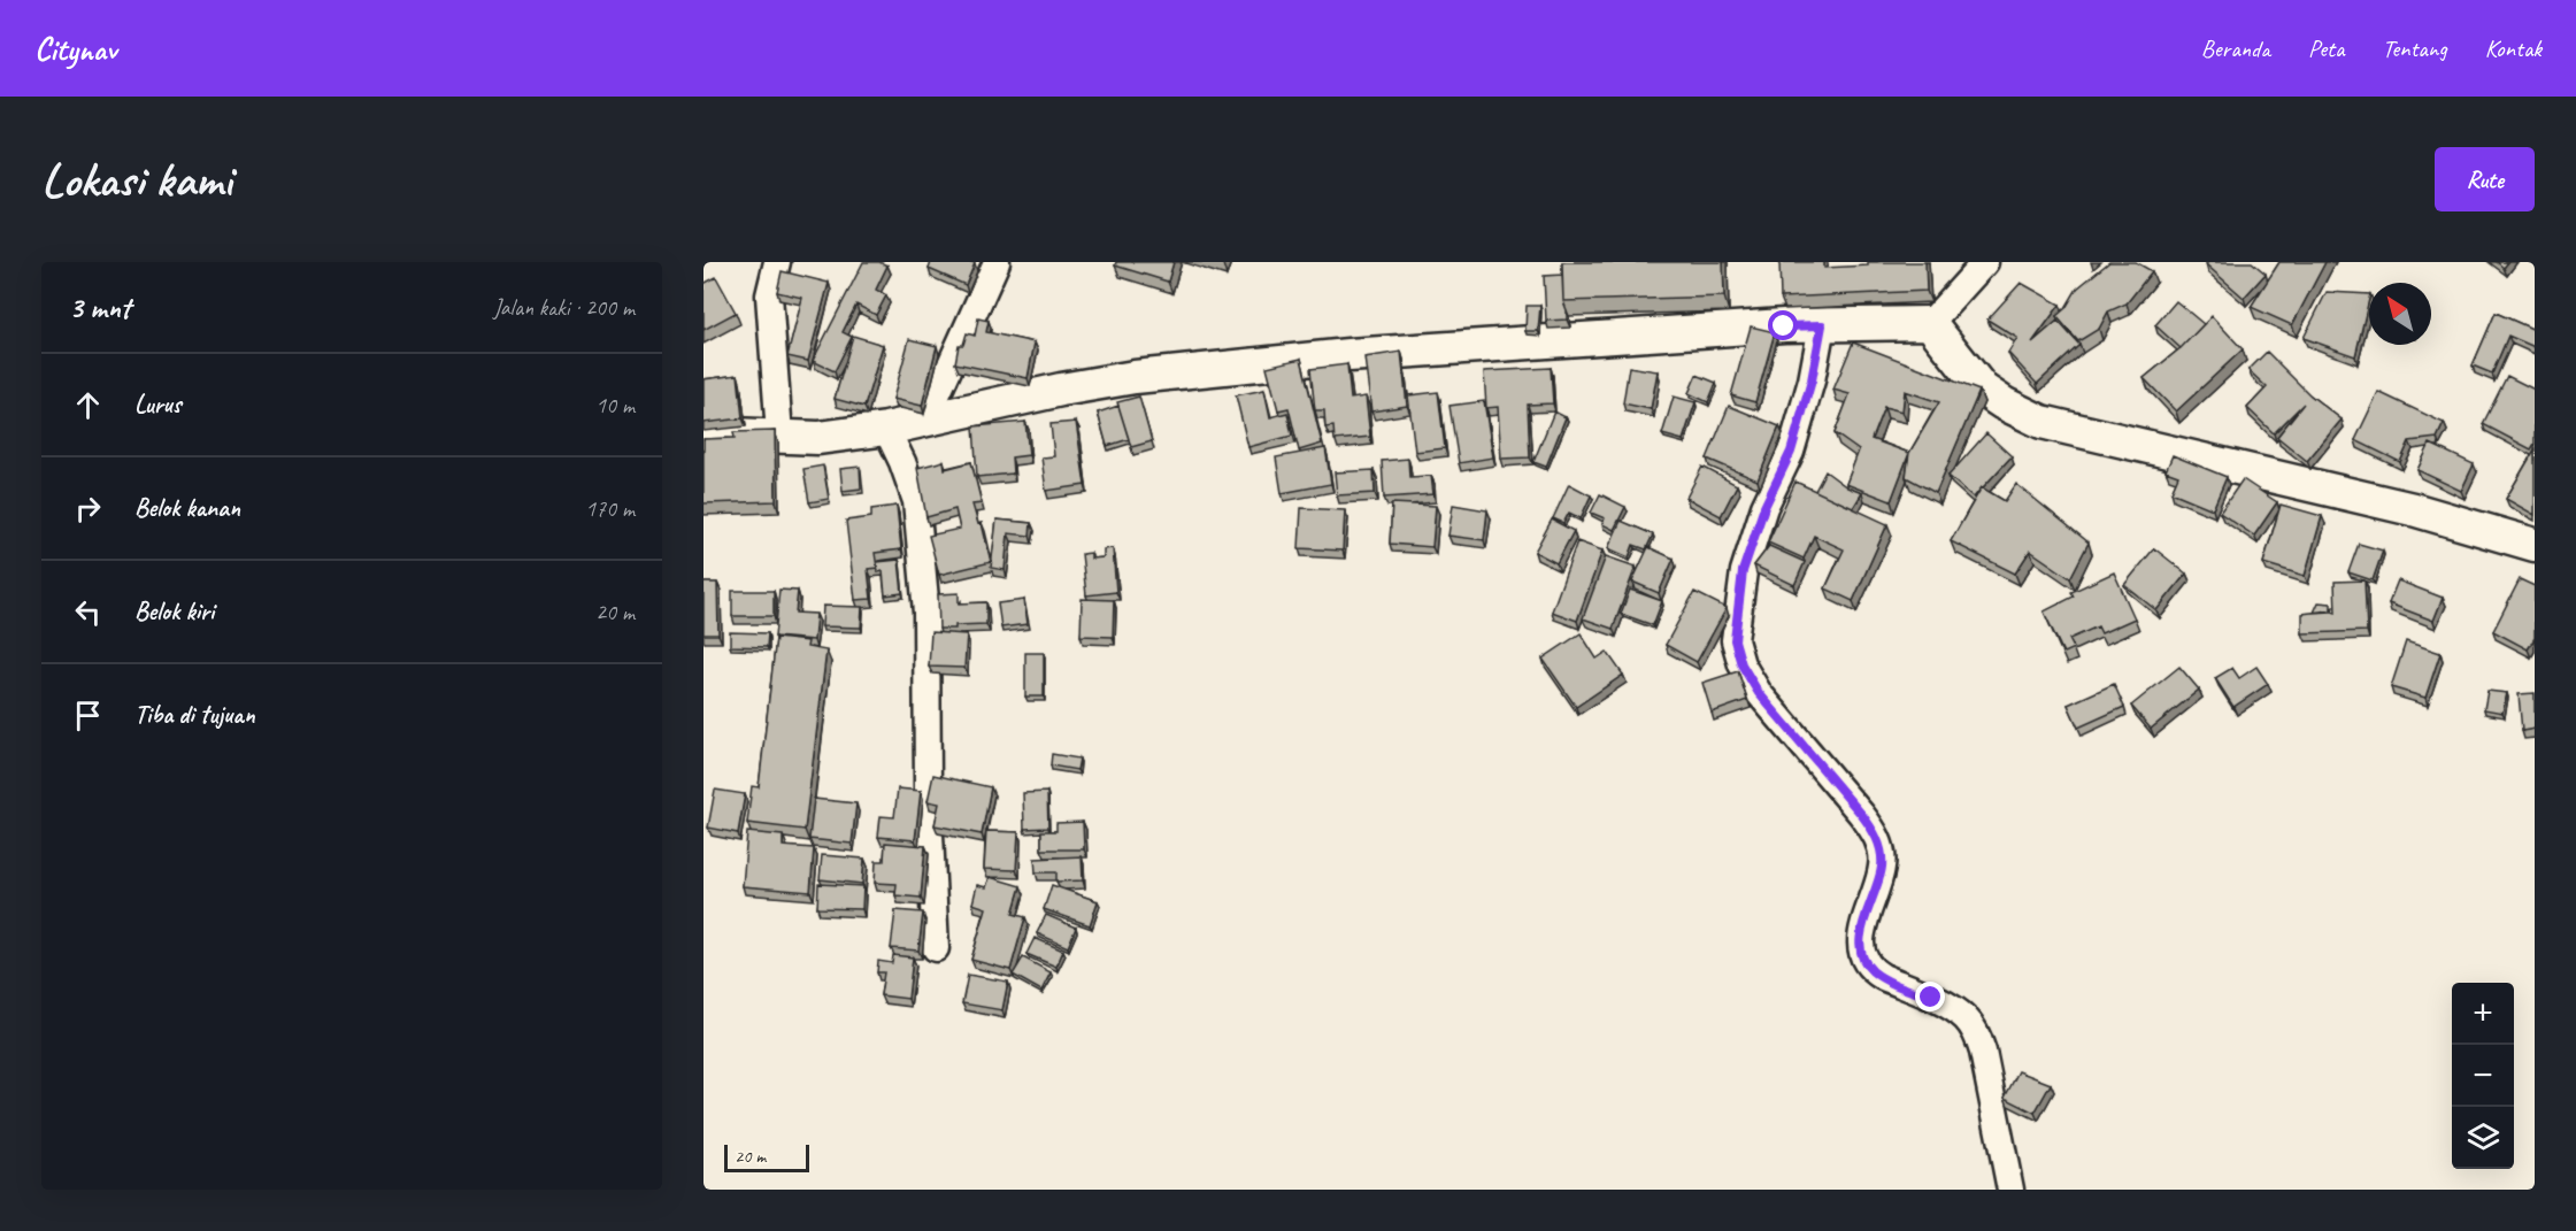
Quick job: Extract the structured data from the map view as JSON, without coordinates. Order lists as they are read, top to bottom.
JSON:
{
  "scale_bar": "20 m",
  "north": "top left",
  "page": {
    "header": "Citynav",
    "nav": [
      "Beranda",
      "Peta",
      "Tentang",
      "Kontak"
    ],
    "buttons": "Rute",
    "title": "Lokasi kami",
    "heading": ["3 mnt", "Jalan kaki · 200 m"],
    "list": [
      ["Lurus", "10 m"],
      ["Belok kanan", "170 m"],
      ["Belok kiri", "20 m"],
      "Tiba di tujuan"
    ],
    "map_buttons": ["+", "−"],
    "scale": "20 m"
  }
}
